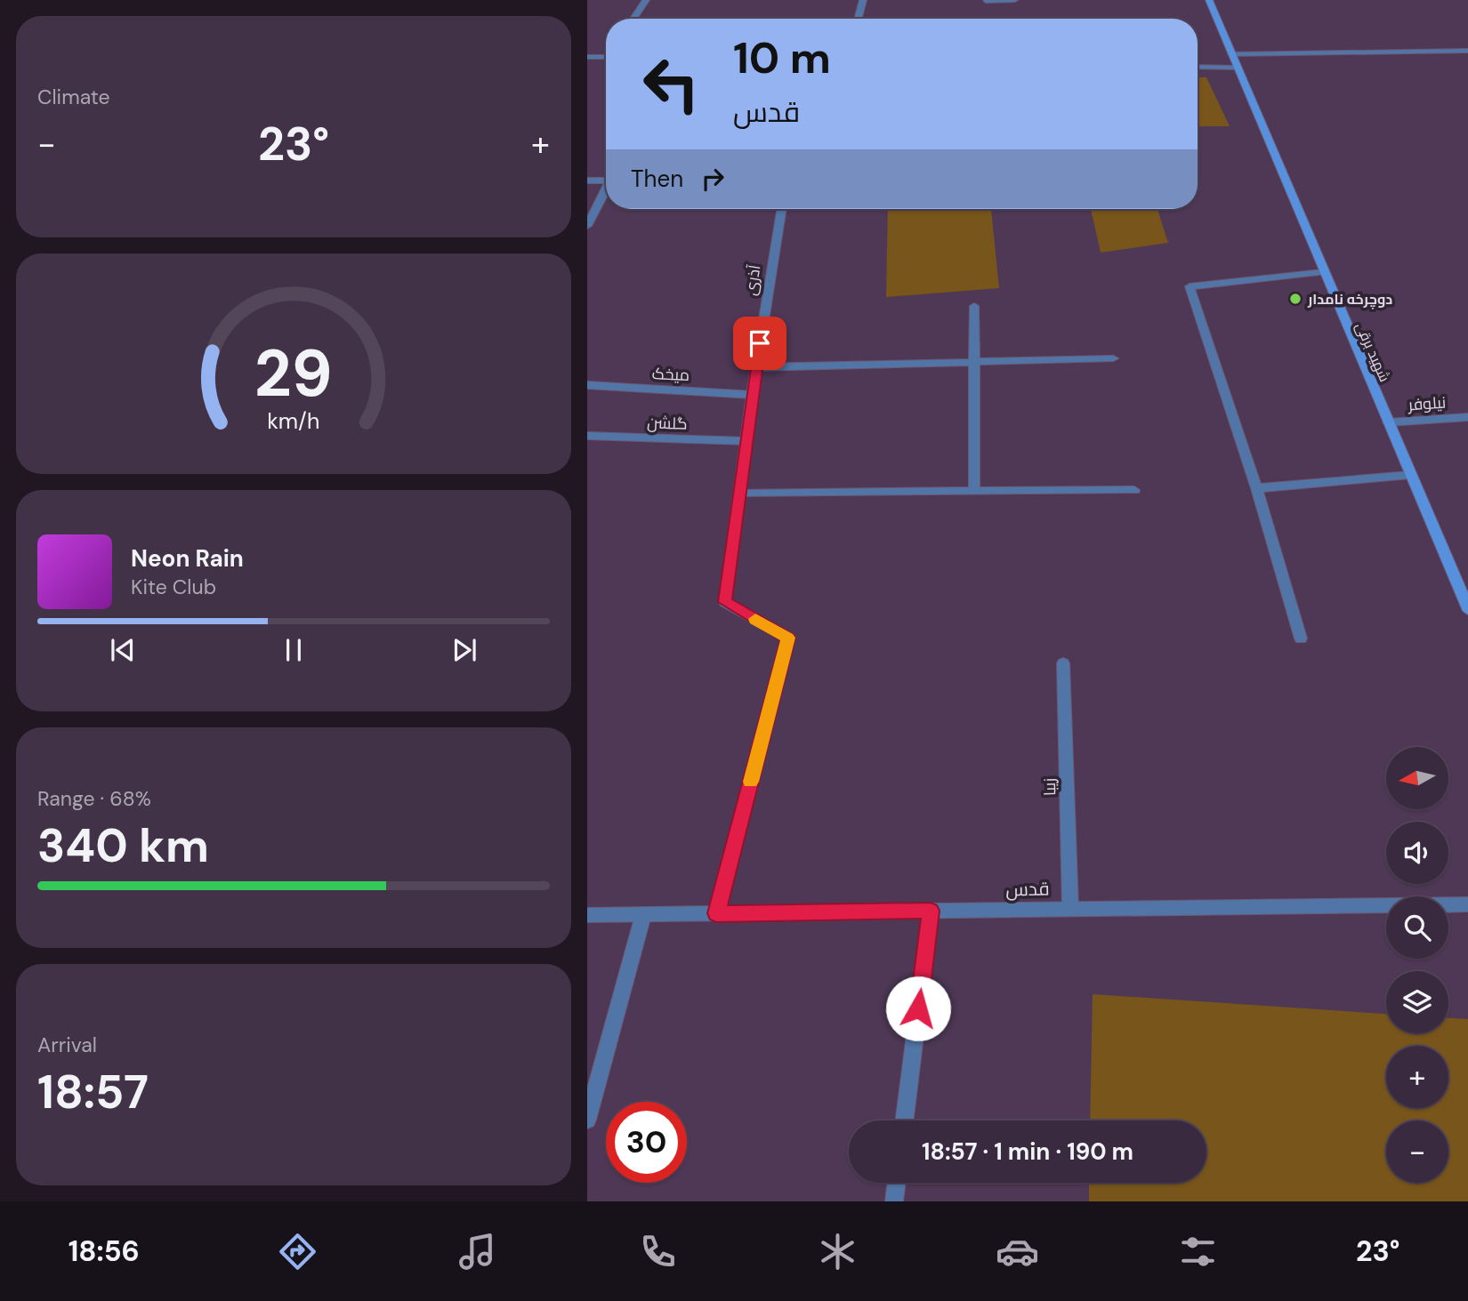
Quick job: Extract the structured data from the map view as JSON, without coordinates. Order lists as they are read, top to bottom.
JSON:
{
  "streets": {
    "main road": ["شهید برقی"],
    "street": [
      "آذری",
      "میخک",
      "نیلوفر",
      "گلشن",
      "زیبا",
      "قدس"
    ]
  },
  "crossings": [
    ["آذری", "میخک"],
    ["آذری", "گلشن"],
    ["آذری", "قدس"],
    ["شهید برقی", "نیلوفر"],
    ["زیبا", "قدس"]
  ],
  "places": ["دوچرخه نامدار"],
  "north": "left",
  "page": {
    "tile": [
      "Climate",
      ["Range · 68%", "340 km"],
      ["Arrival", "18:57"]
    ],
    "turn": ["10 m", "قدس"],
    "heat": ["−", "23°", "+"],
    "then": "Then",
    "song": ["Neon Rain", "Kite Club"],
    "map_buttons": ["+", "−"],
    "limit": "30",
    "trip": "18:57 · 1 min · 190 m",
    "tabs": ["18:56", "23°"],
    "gauge": ["29", "km/h"]
  }
}
